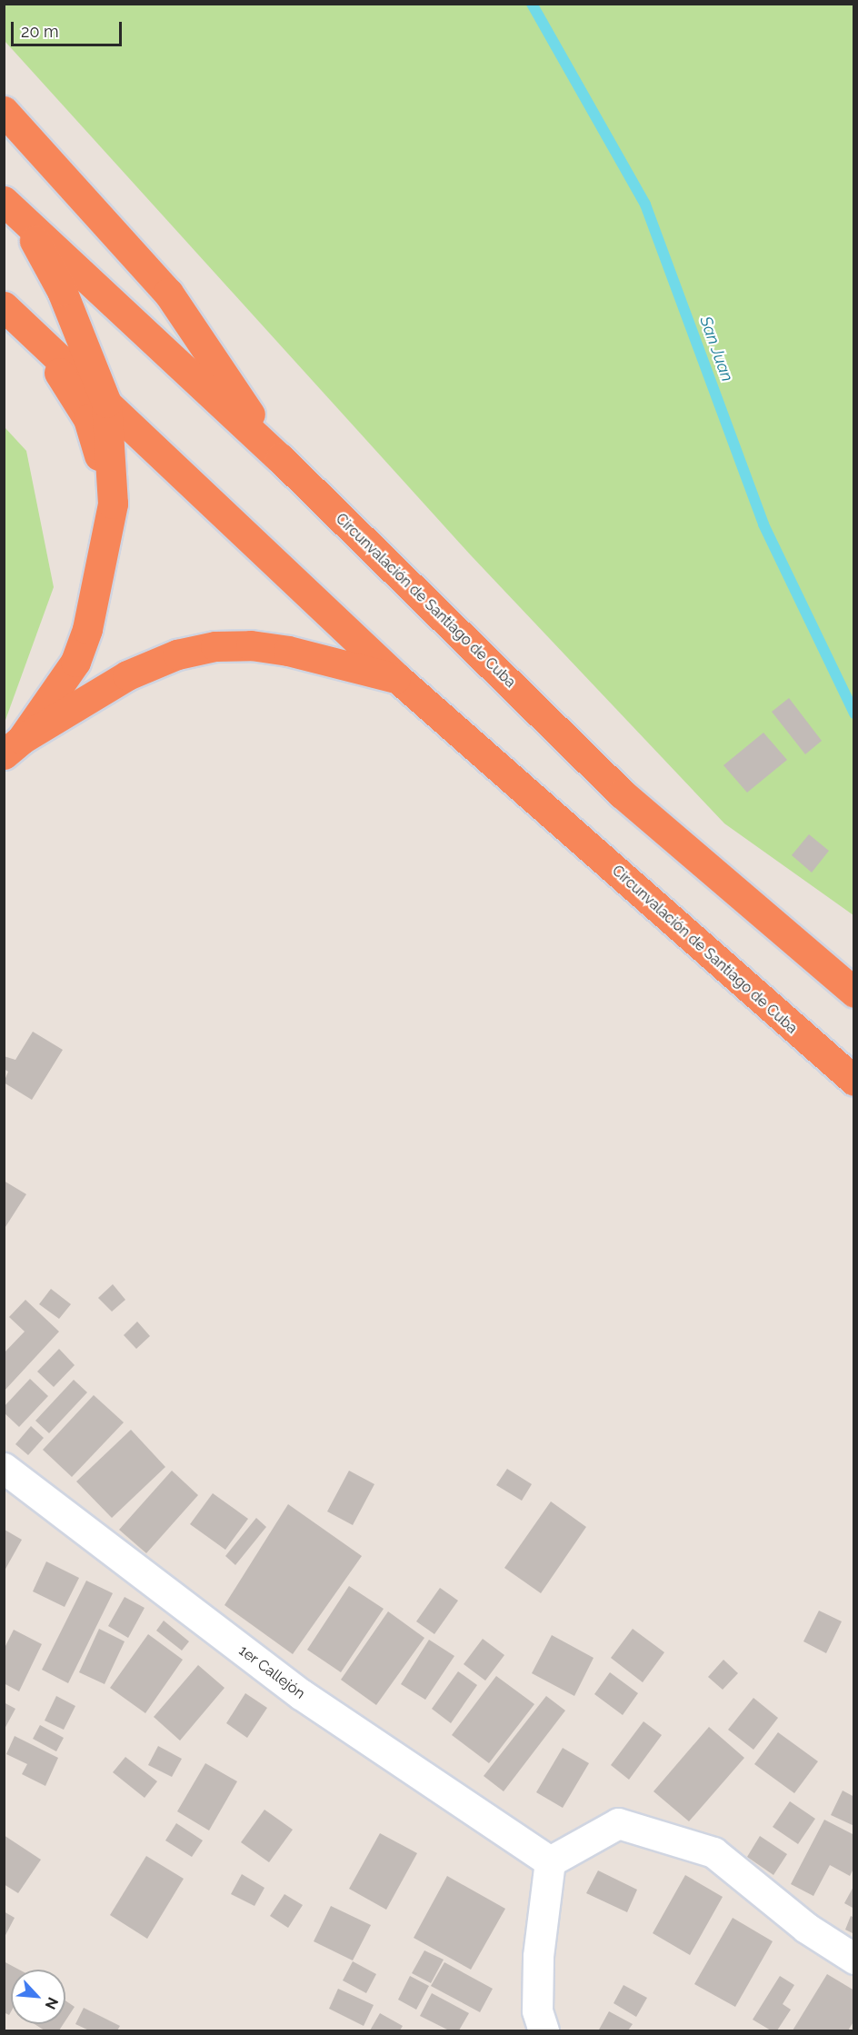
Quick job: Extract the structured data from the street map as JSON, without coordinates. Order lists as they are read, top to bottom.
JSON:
{
  "streets": {
    "highway": ["Circunvalación de Santiago de Cuba"],
    "street": ["1er Callejón"]
  },
  "water": ["San Juan"],
  "scale_bar": "20 m",
  "north": "bottom right"
}
